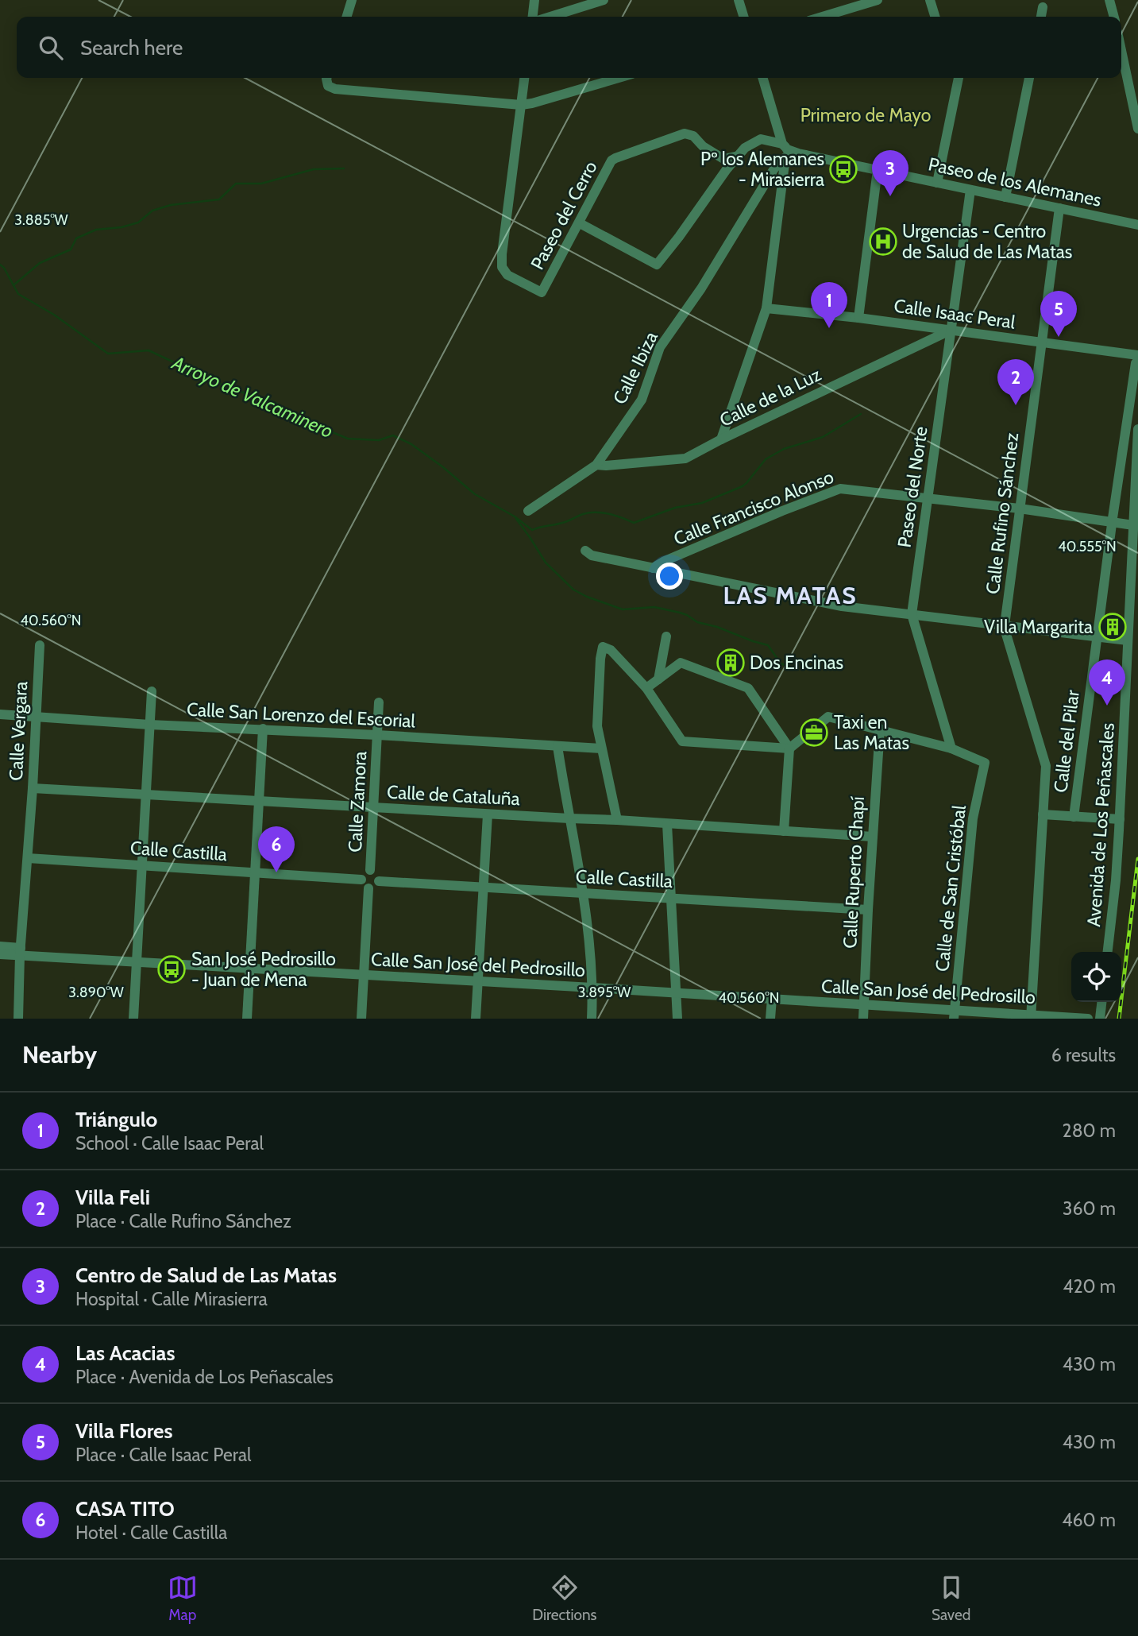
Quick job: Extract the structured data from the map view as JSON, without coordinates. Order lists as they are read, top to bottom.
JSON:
{
  "streets": {
    "street": [
      "Paseo de los Alemanes",
      "Paseo del Cerro",
      "Calle Isaac Peral",
      "Calle Ibiza",
      "Calle de la Luz",
      "Paseo del Norte",
      "Calle Francisco Alonso",
      "Calle Rufino Sánchez",
      "Calle San Lorenzo del Escorial",
      "Calle Vergara",
      "Calle del Pilar",
      "Calle de Cataluña",
      "Calle Zamora",
      "Avenida de Los Peñascales",
      "Calle Castilla",
      "Calle Ruperto Chapí",
      "Calle de San Cristóbal",
      "Calle San José del Pedrosillo"
    ]
  },
  "crossings": [
    ["Paseo de los Alemanes", "Paseo del Cerro"],
    ["Paseo de los Alemanes", "Paseo del Norte"],
    ["Paseo de los Alemanes", "Calle Rufino Sánchez"],
    ["Calle Isaac Peral", "Calle de la Luz"],
    ["Calle Isaac Peral", "Paseo del Norte"],
    ["Calle Isaac Peral", "Calle Rufino Sánchez"],
    ["Calle Ibiza", "Calle de la Luz"],
    ["Calle de la Luz", "Paseo del Norte"],
    ["Paseo del Norte", "Calle Francisco Alonso"],
    ["Paseo del Norte", "Calle de San Cristóbal"],
    ["Calle Francisco Alonso", "Calle Rufino Sánchez"],
    ["Calle Francisco Alonso", "Calle del Pilar"],
    ["Calle Francisco Alonso", "Avenida de Los Peñascales"],
    ["Calle Rufino Sánchez", "Calle San José del Pedrosillo"],
    ["Calle San Lorenzo del Escorial", "Calle Vergara"],
    ["Calle San Lorenzo del Escorial", "Calle Zamora"],
    ["Calle Vergara", "Calle de Cataluña"],
    ["Calle Vergara", "Calle Castilla"],
    ["Calle Vergara", "Calle San José del Pedrosillo"],
    ["Calle de Cataluña", "Calle Zamora"],
    ["Calle de Cataluña", "Calle Ruperto Chapí"],
    ["Calle Zamora", "Calle Castilla"],
    ["Calle Castilla", "Calle Ruperto Chapí"],
    ["Calle Ruperto Chapí", "Calle San José del Pedrosillo"],
    ["Calle de San Cristóbal", "Calle San José del Pedrosillo"]
  ],
  "districts": ["LAS MATAS"],
  "water": ["Arroyo de Valcaminero"],
  "parks": ["Primero de Mayo"],
  "places": {
    "bus stop": ["Pº los Alemanes - Mirasierra", "San José Pedrosillo - Juan de Mena"],
    "hospital": ["Urgencias - Centro de Salud de Las Matas"],
    "building": ["Villa Margarita", "Dos Encinas"],
    "office": ["Taxi en Las Matas"]
  },
  "page": {
    "search": "Search here",
    "pins": [
      "3",
      "1",
      "5",
      "2",
      "4",
      "6"
    ],
    "heading": ["Nearby", "6 results"],
    "list": [
      {
        "mark": "1",
        "name": "Triángulo",
        "note": "School · Calle Isaac Peral",
        "value": "280 m"
      },
      {
        "mark": "2",
        "name": "Villa Feli",
        "note": "Place · Calle Rufino Sánchez",
        "value": "360 m"
      },
      {
        "mark": "3",
        "name": "Centro de Salud de Las Matas",
        "note": "Hospital · Calle Mirasierra",
        "value": "420 m"
      },
      {
        "mark": "4",
        "name": "Las Acacias",
        "note": "Place · Avenida de Los Peñascales",
        "value": "430 m"
      },
      {
        "mark": "5",
        "name": "Villa Flores",
        "note": "Place · Calle Isaac Peral",
        "value": "430 m"
      },
      {
        "mark": "6",
        "name": "CASA TITO",
        "note": "Hotel · Calle Castilla",
        "value": "460 m"
      }
    ],
    "nav": ["Map", "Directions", "Saved"]
  },
  "coordinates": [
    "3.885°W",
    "40.555°N",
    "40.560°N",
    "3.890°W",
    "3.895°W"
  ]
}
